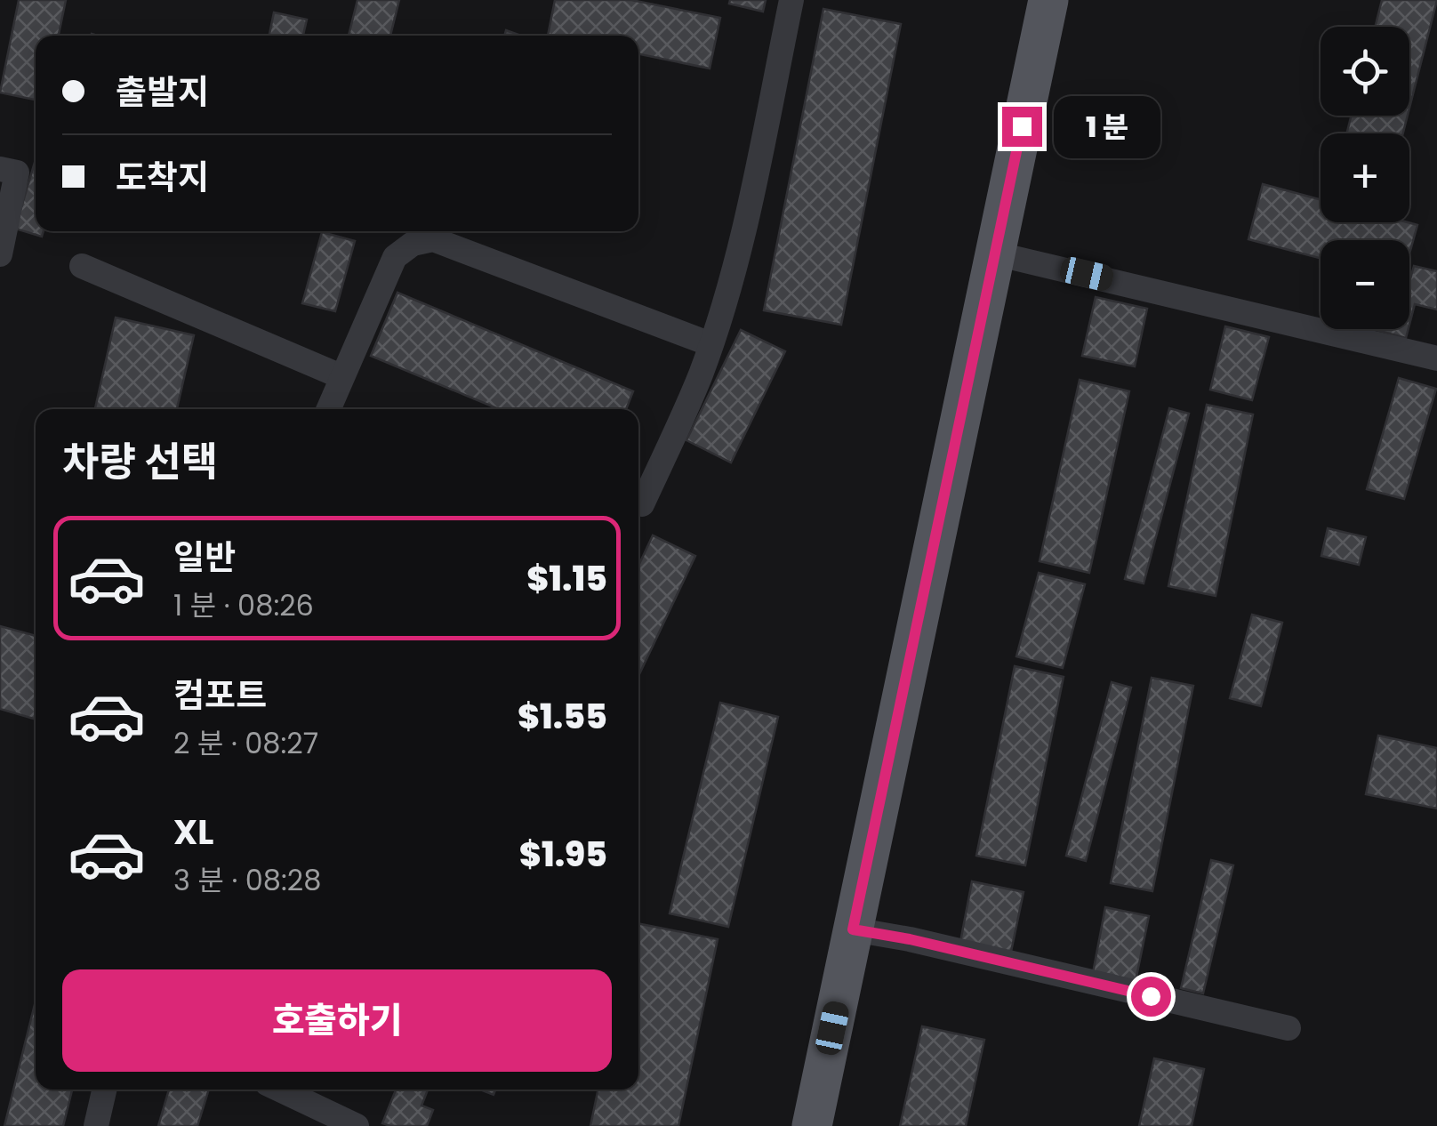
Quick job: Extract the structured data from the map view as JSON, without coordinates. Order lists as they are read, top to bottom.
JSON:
{
  "page": {
    "map_buttons": ["+", "−"],
    "banner": ["출발지", "도착지"],
    "bubble": "1 분",
    "heading": "차량 선택",
    "list": [
      {
        "name": "일반",
        "note": "1 분 · 08:26",
        "value": "$1.15"
      },
      {
        "name": "컴포트",
        "note": "2 분 · 08:27",
        "value": "$1.55"
      },
      {
        "name": "XL",
        "note": "3 분 · 08:28",
        "value": "$1.95"
      }
    ],
    "buttons": "호출하기"
  }
}
